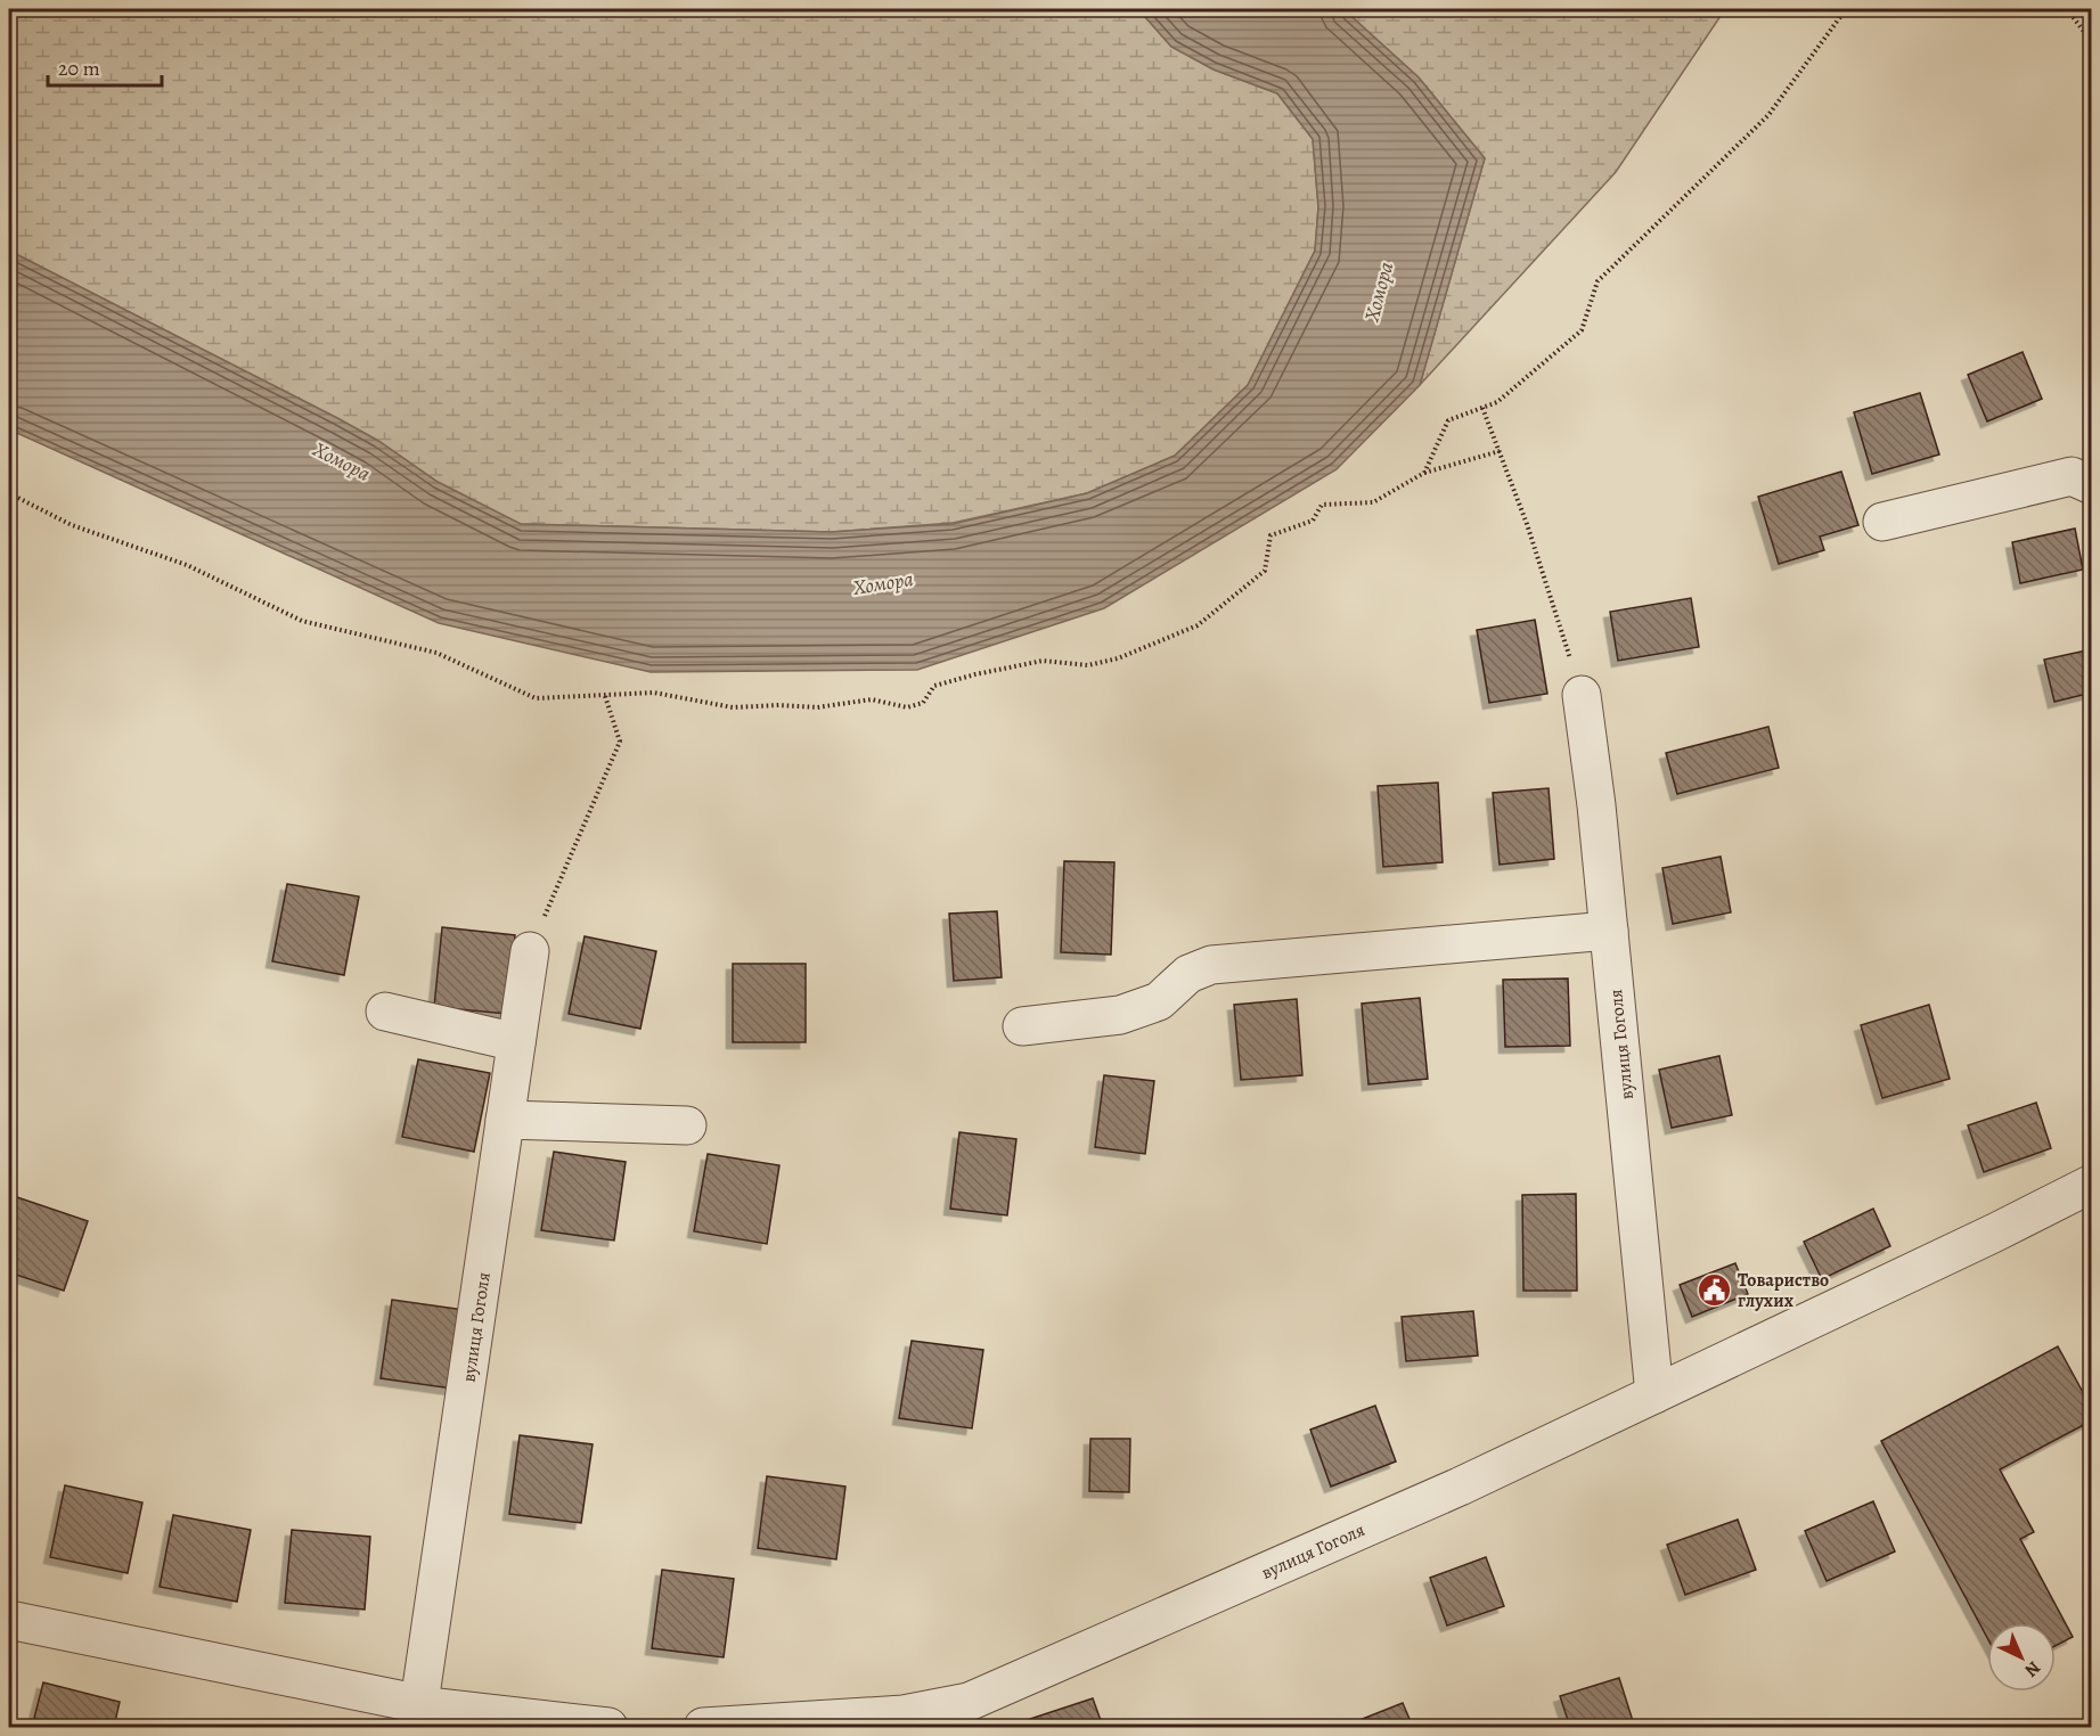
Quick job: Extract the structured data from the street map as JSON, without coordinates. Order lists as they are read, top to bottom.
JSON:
{
  "streets": {
    "street": ["вулиця Гоголя"]
  },
  "water": ["Хомора"],
  "places": {
    "public building": ["Товариство глухих"]
  },
  "scale_bar": "20 m",
  "north": "bottom right"
}
